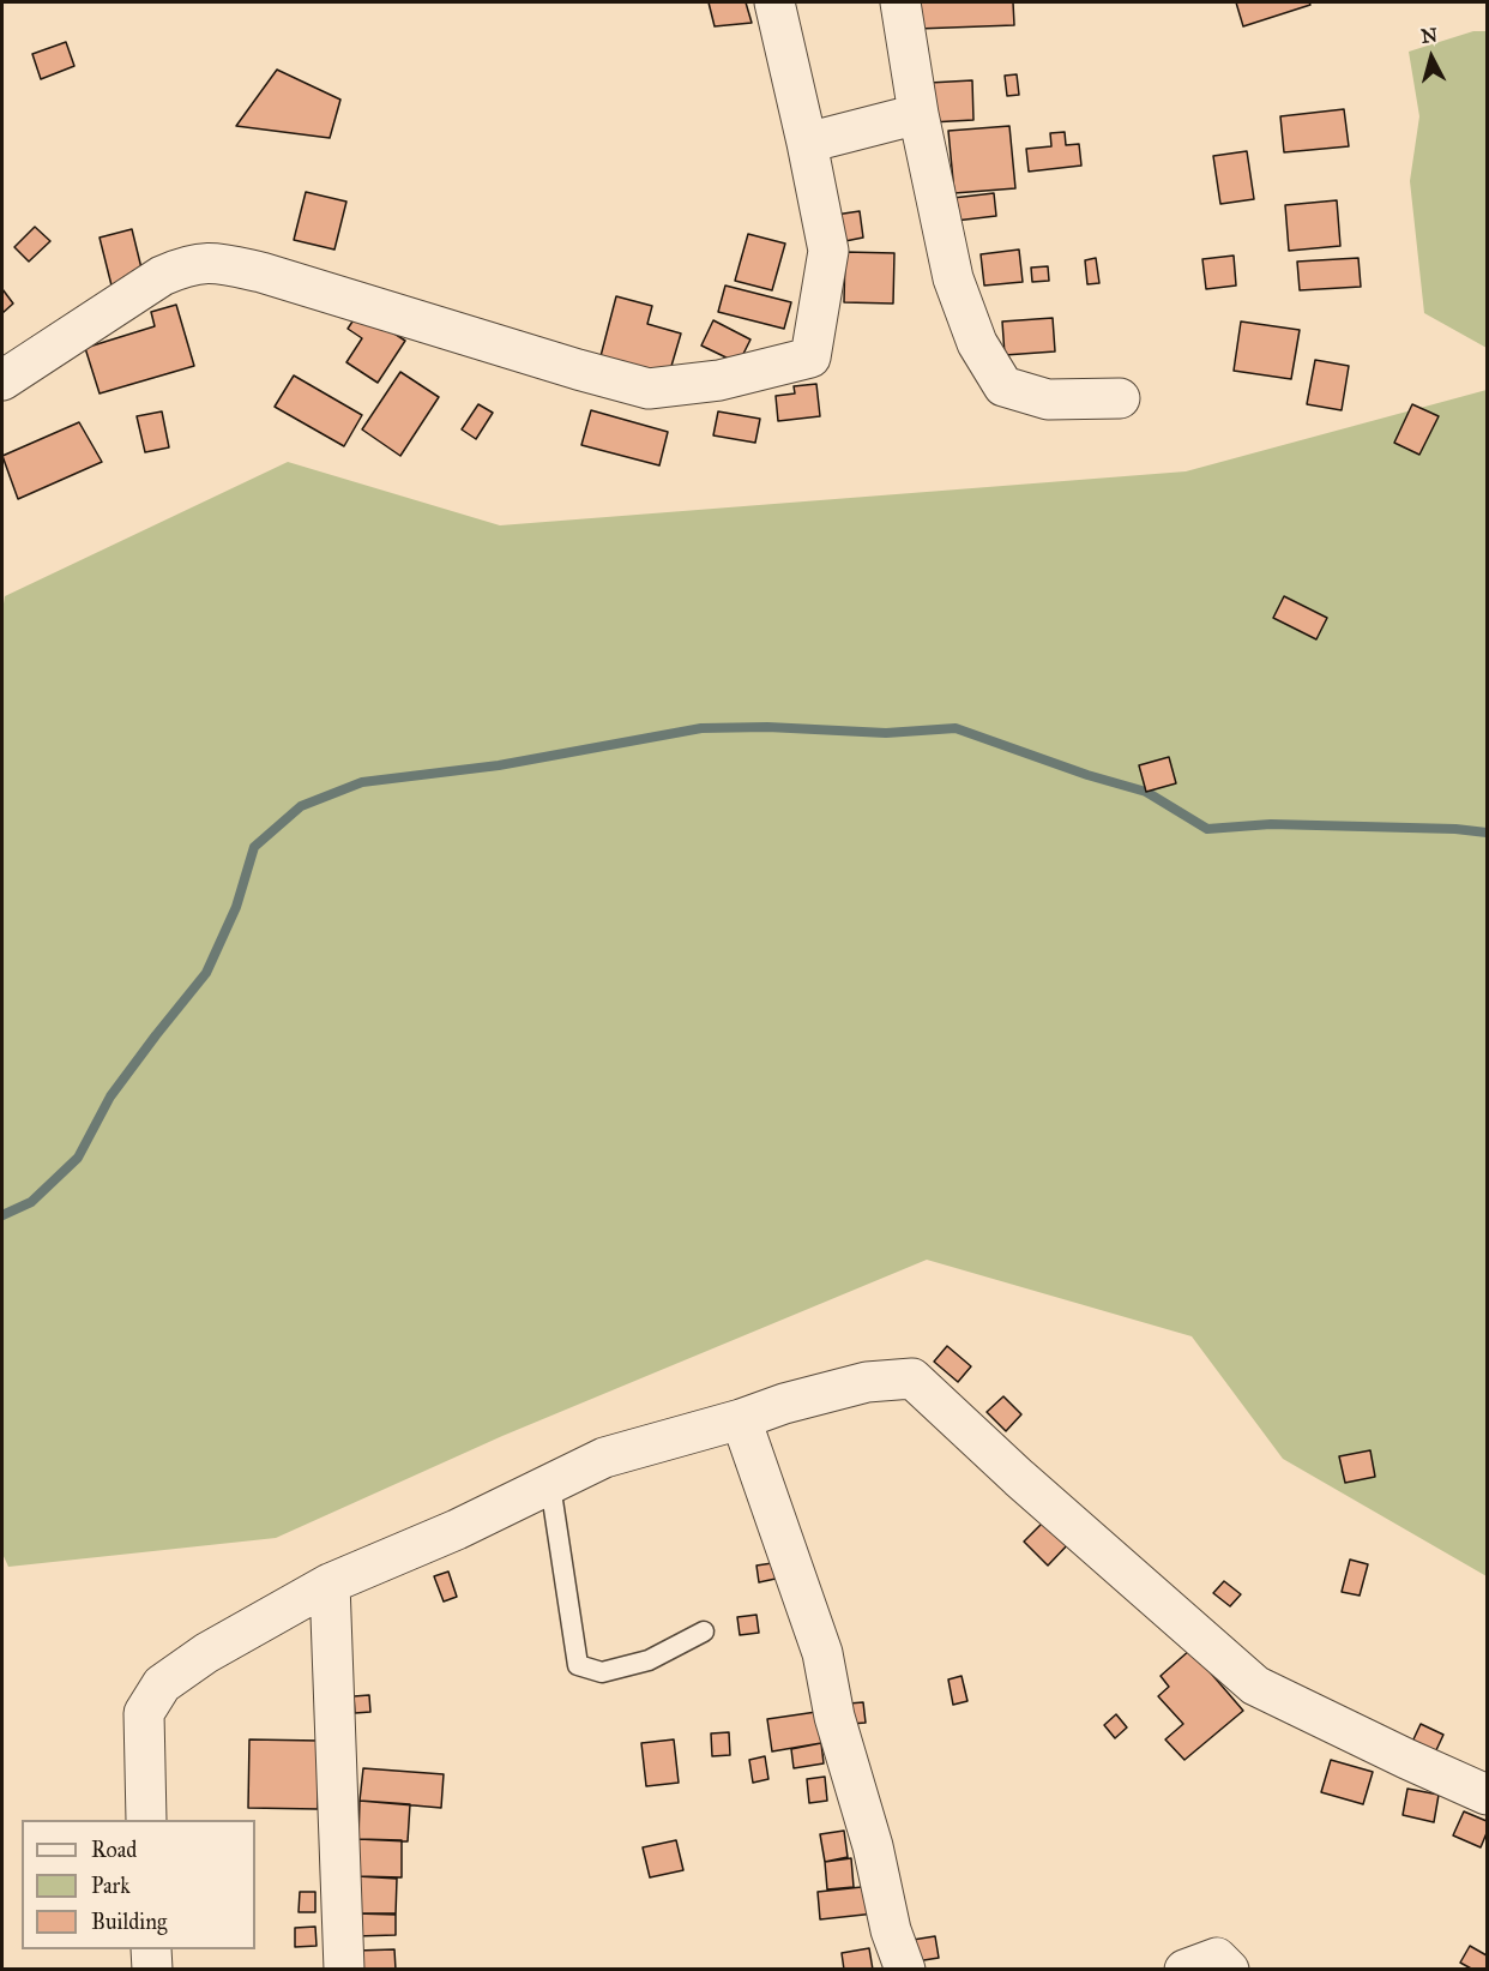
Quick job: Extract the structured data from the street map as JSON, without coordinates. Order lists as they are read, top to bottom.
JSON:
{
  "legend": ["Road", "Park", "Building"],
  "north": "top"
}
